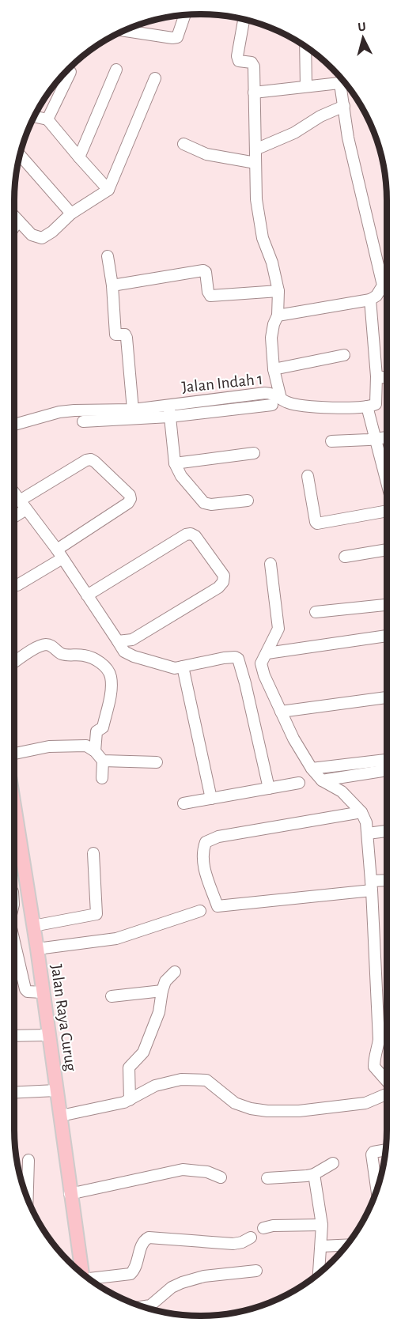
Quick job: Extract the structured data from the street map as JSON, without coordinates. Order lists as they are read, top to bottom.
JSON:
{
  "streets": {
    "main road": ["Jalan Raya Curug"],
    "street": ["Jalan Indah 1"]
  },
  "north": "top"
}
